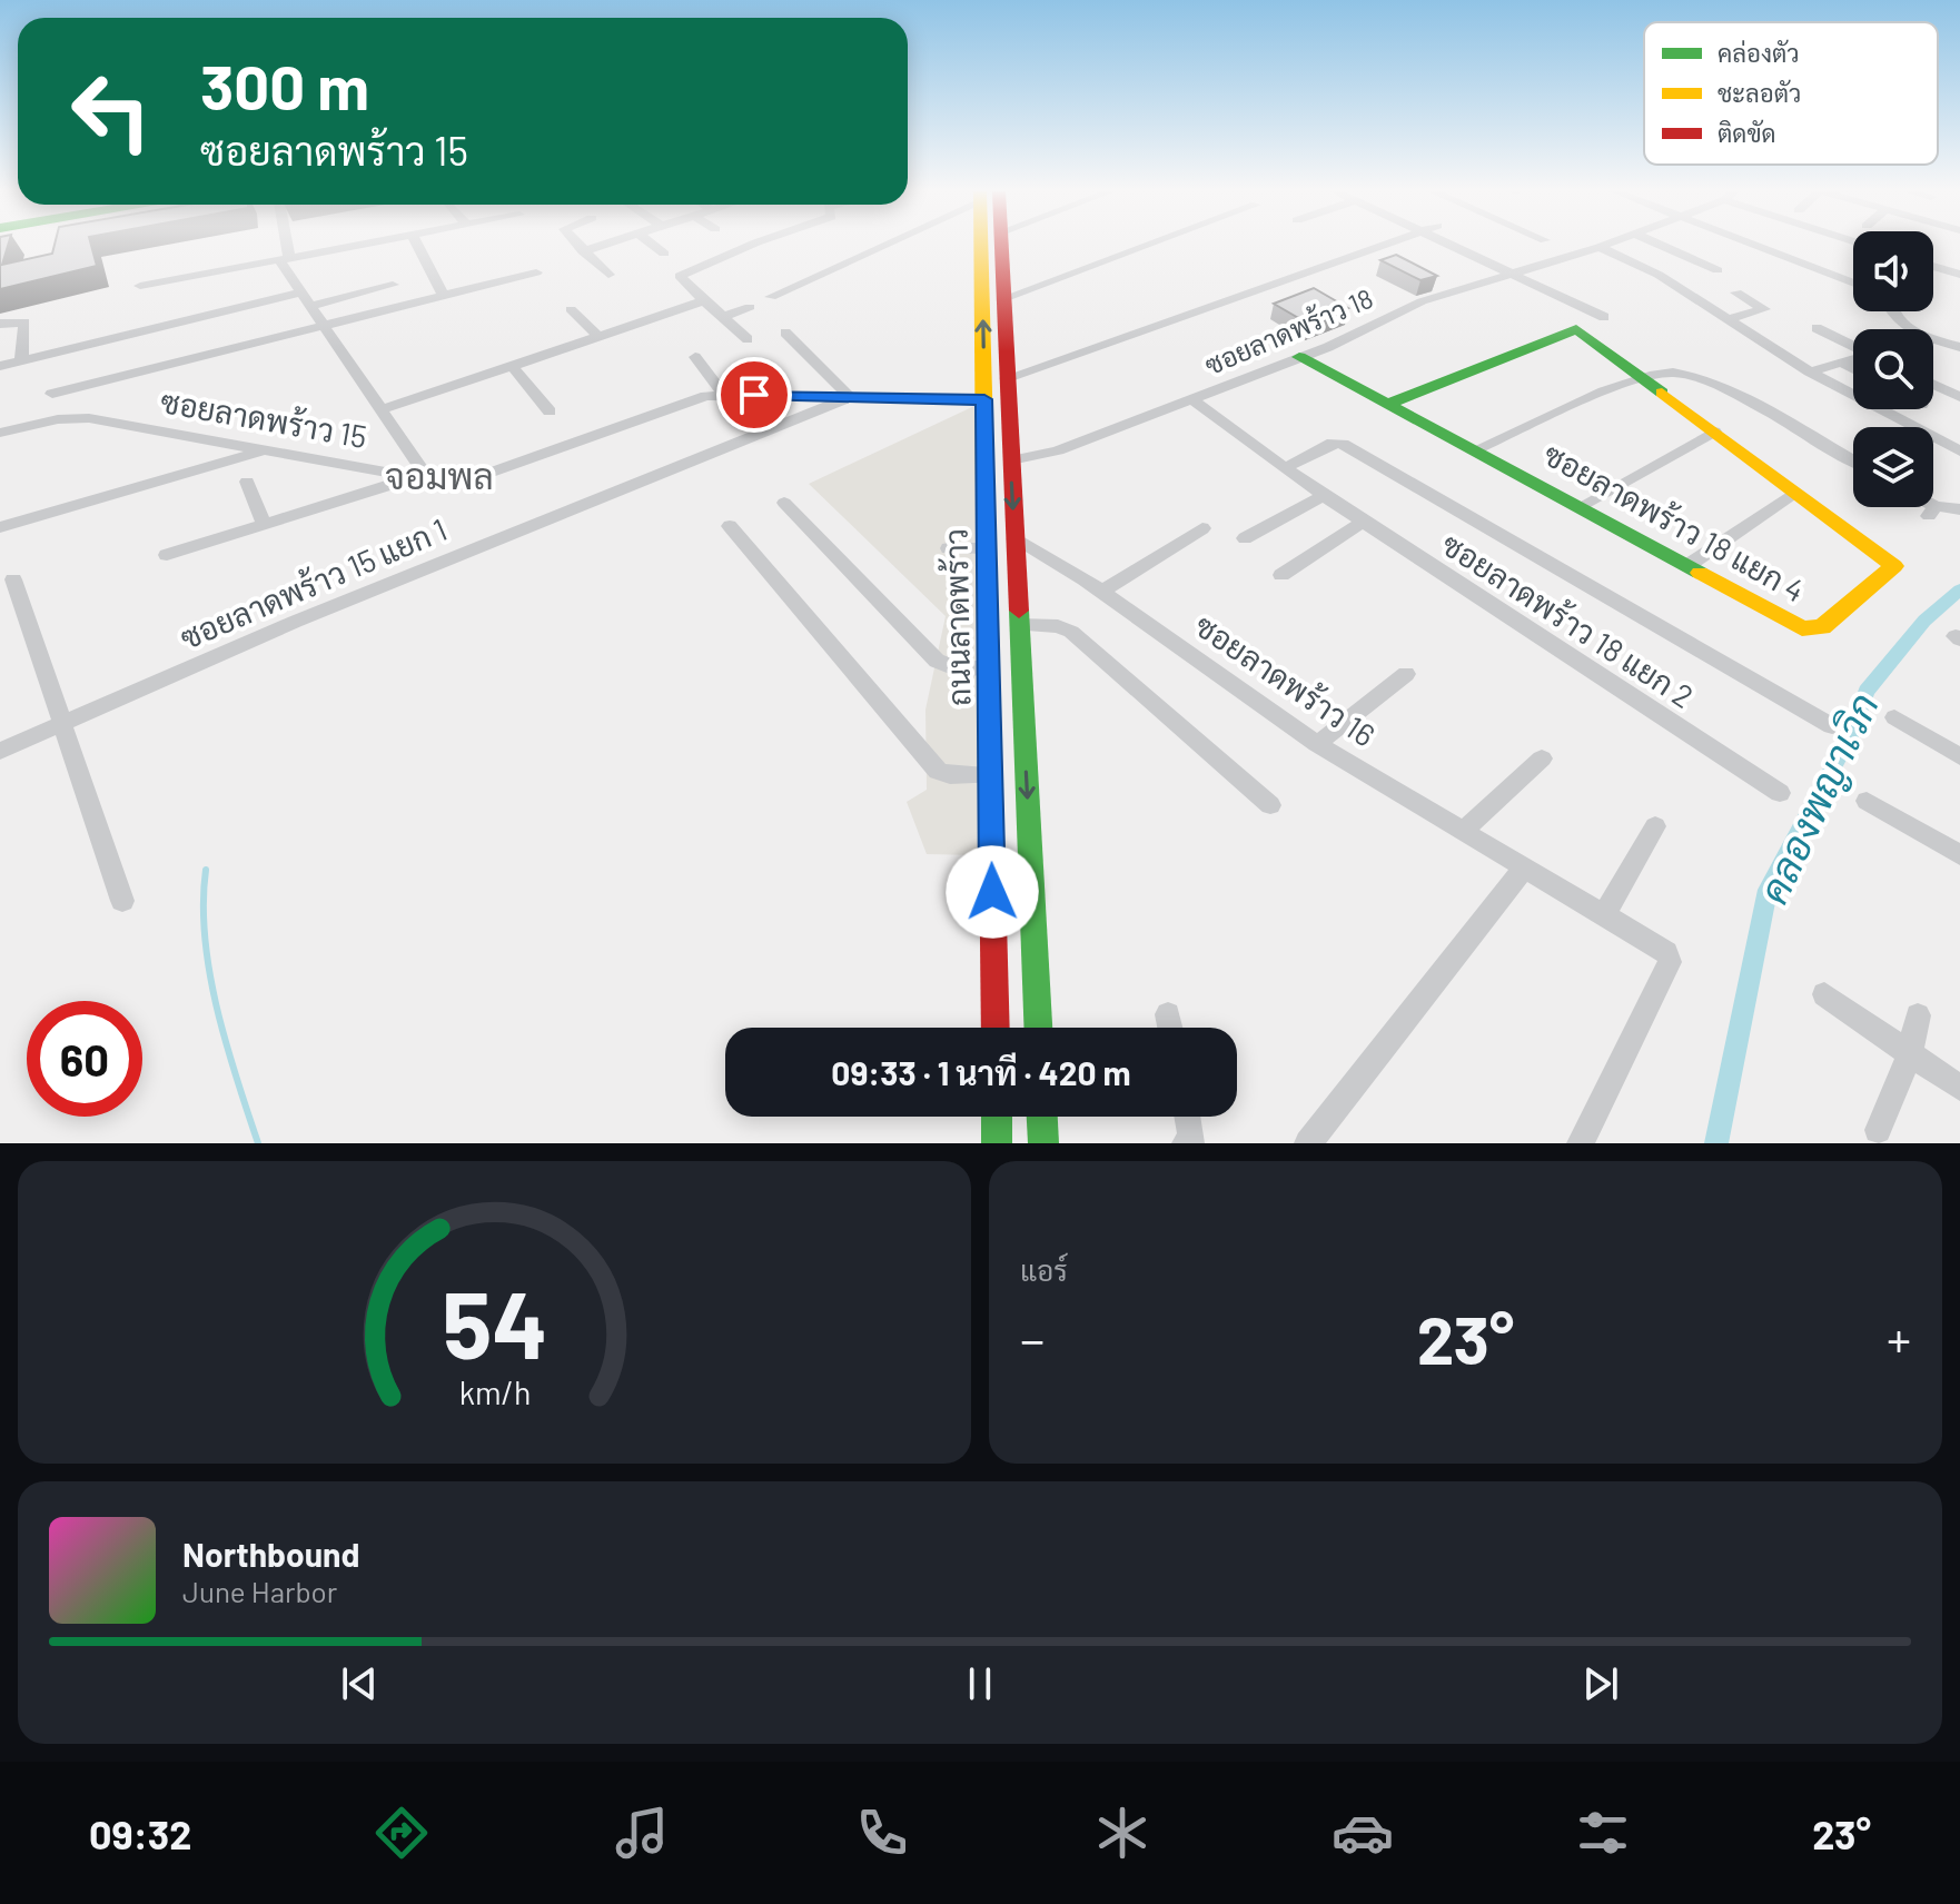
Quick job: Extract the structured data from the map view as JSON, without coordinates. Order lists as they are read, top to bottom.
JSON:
{
  "streets": {
    "main road": ["ซอยลาดพร้าว 18 แยก 4", "ถนนลาดพร้าว"],
    "street": [
      "ซอยลาดพร้าว 18",
      "ซอยลาดพร้าว 15",
      "ซอยลาดพร้าว 15 แยก 1",
      "ซอยลาดพร้าว 18 แยก 2",
      "ซอยลาดพร้าว 16"
    ]
  },
  "crossings": [
    ["ซอยลาดพร้าว 18", "ซอยลาดพร้าว 18 แยก 4"],
    ["ซอยลาดพร้าว 18", "ถนนลาดพร้าว"],
    ["ซอยลาดพร้าว 18", "ซอยลาดพร้าว 18 แยก 2"],
    ["ซอยลาดพร้าว 15", "ซอยลาดพร้าว 15 แยก 1"],
    ["ซอยลาดพร้าว 15", "ถนนลาดพร้าว"],
    ["ถนนลาดพร้าว", "ซอยลาดพร้าว 16"]
  ],
  "districts": ["จอมพล"],
  "water": ["คลองพญาเวิก"],
  "legend": ["คล่องตัว", "ชะลอตัว", "ติดขัด"],
  "page": {
    "turn": ["300 m", "ซอยลาดพร้าว 15"],
    "limit": "60",
    "trip": "09:33 · 1 นาที · 420 m",
    "tile": "แอร์",
    "heat": ["−", "23°", "+"],
    "song": ["Northbound", "June Harbor"],
    "tabs": ["09:32", "23°"],
    "gauge": ["54", "km/h"]
  }
}
